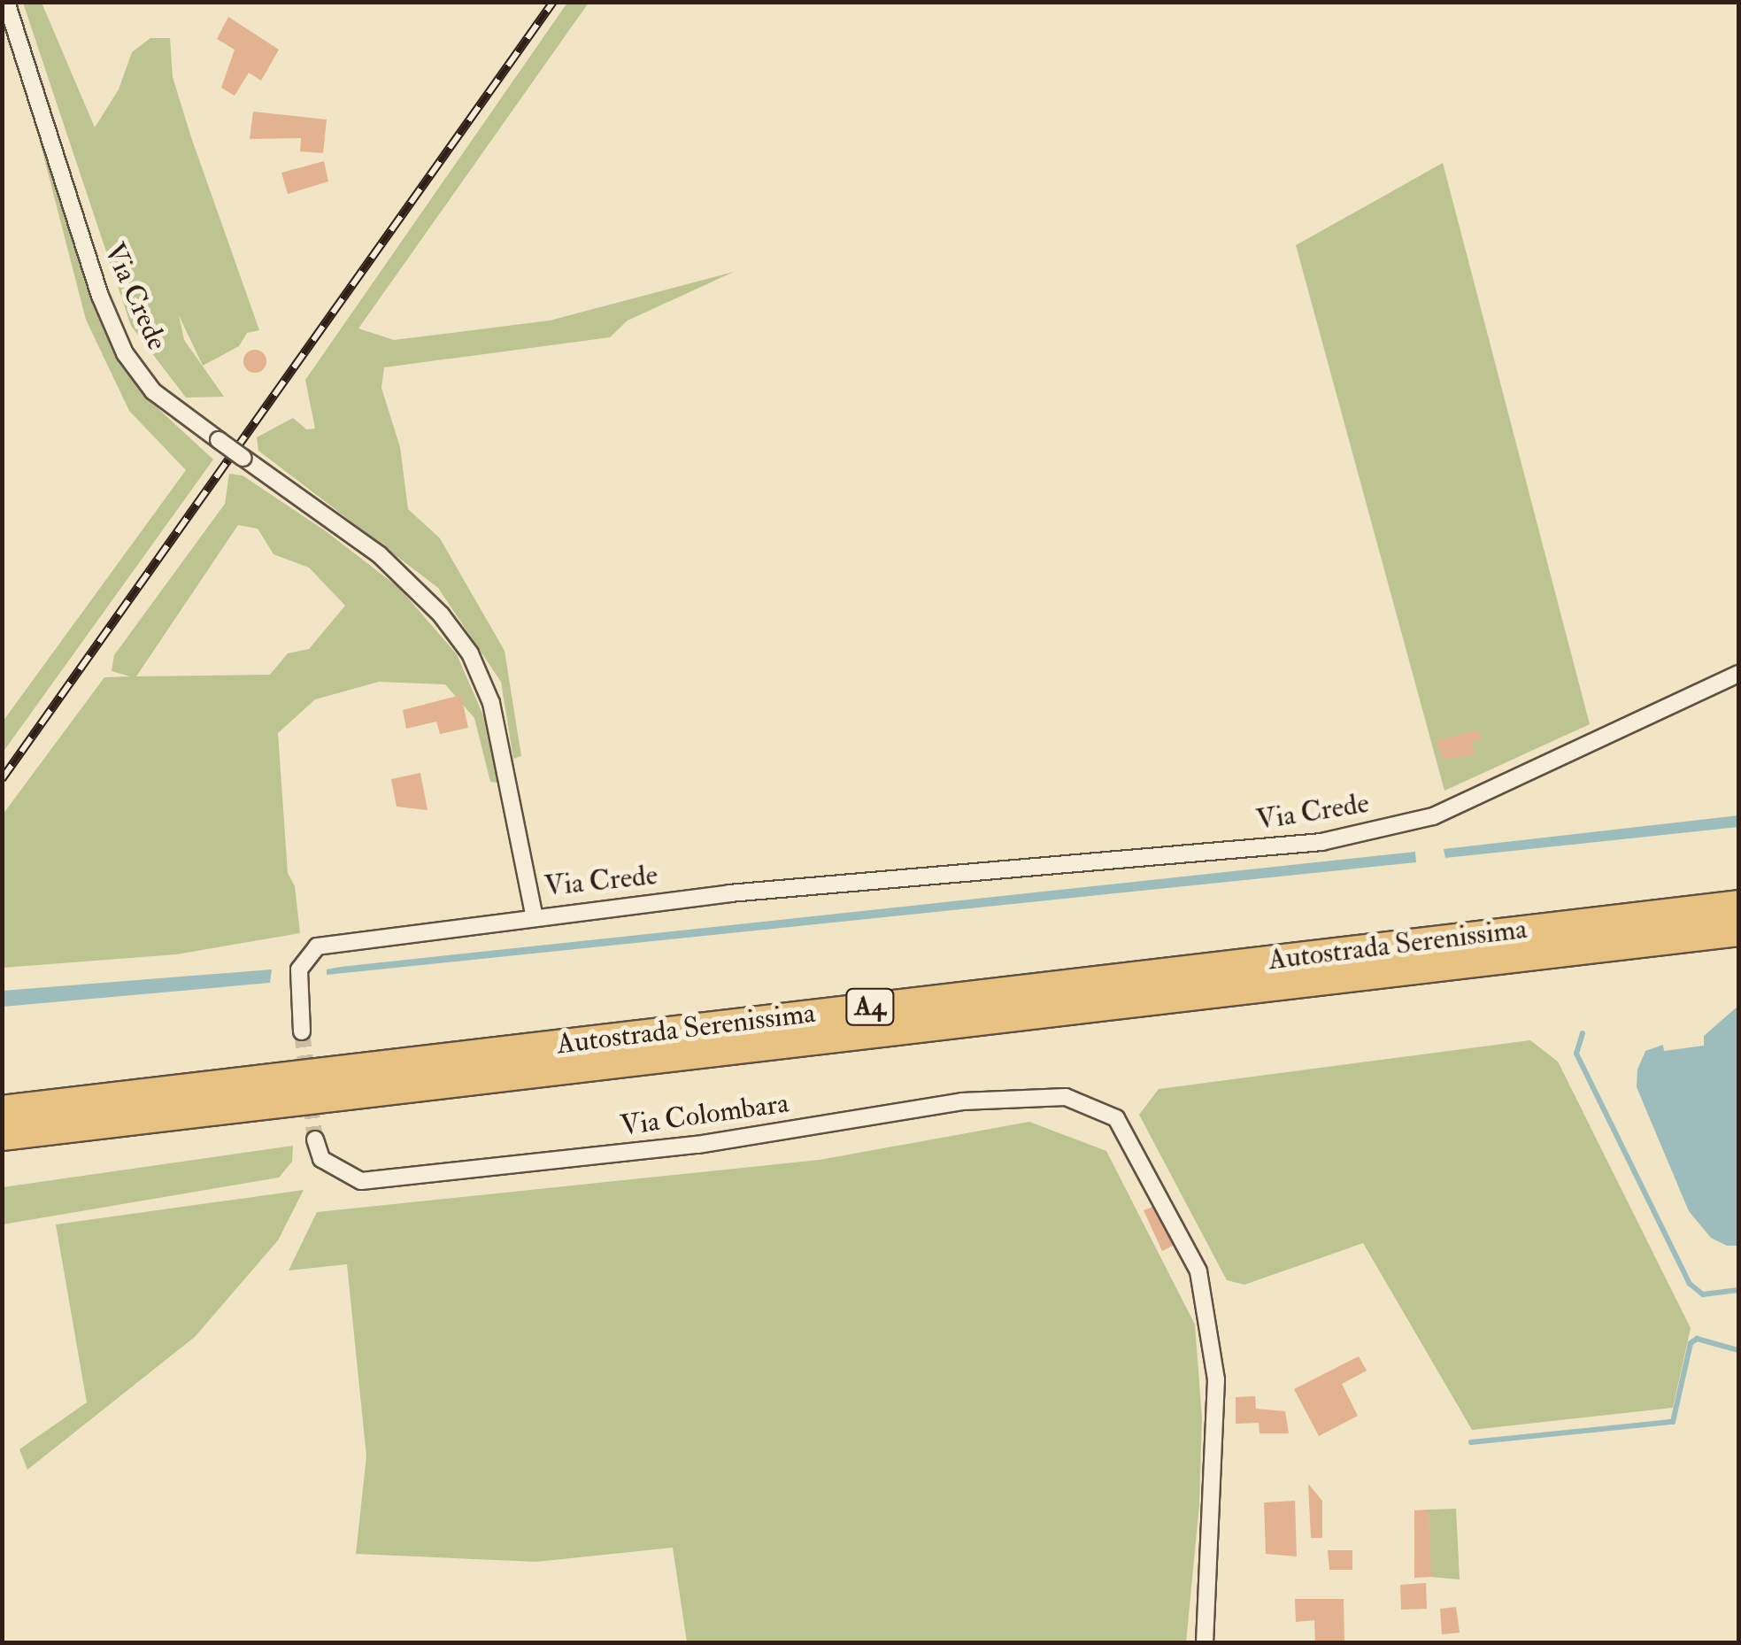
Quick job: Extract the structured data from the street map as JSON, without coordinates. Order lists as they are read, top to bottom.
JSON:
{
  "streets": {
    "highway": ["Autostrada Serenissima", "A4"],
    "street": ["Via Crede", "Via Colombara"]
  }
}
